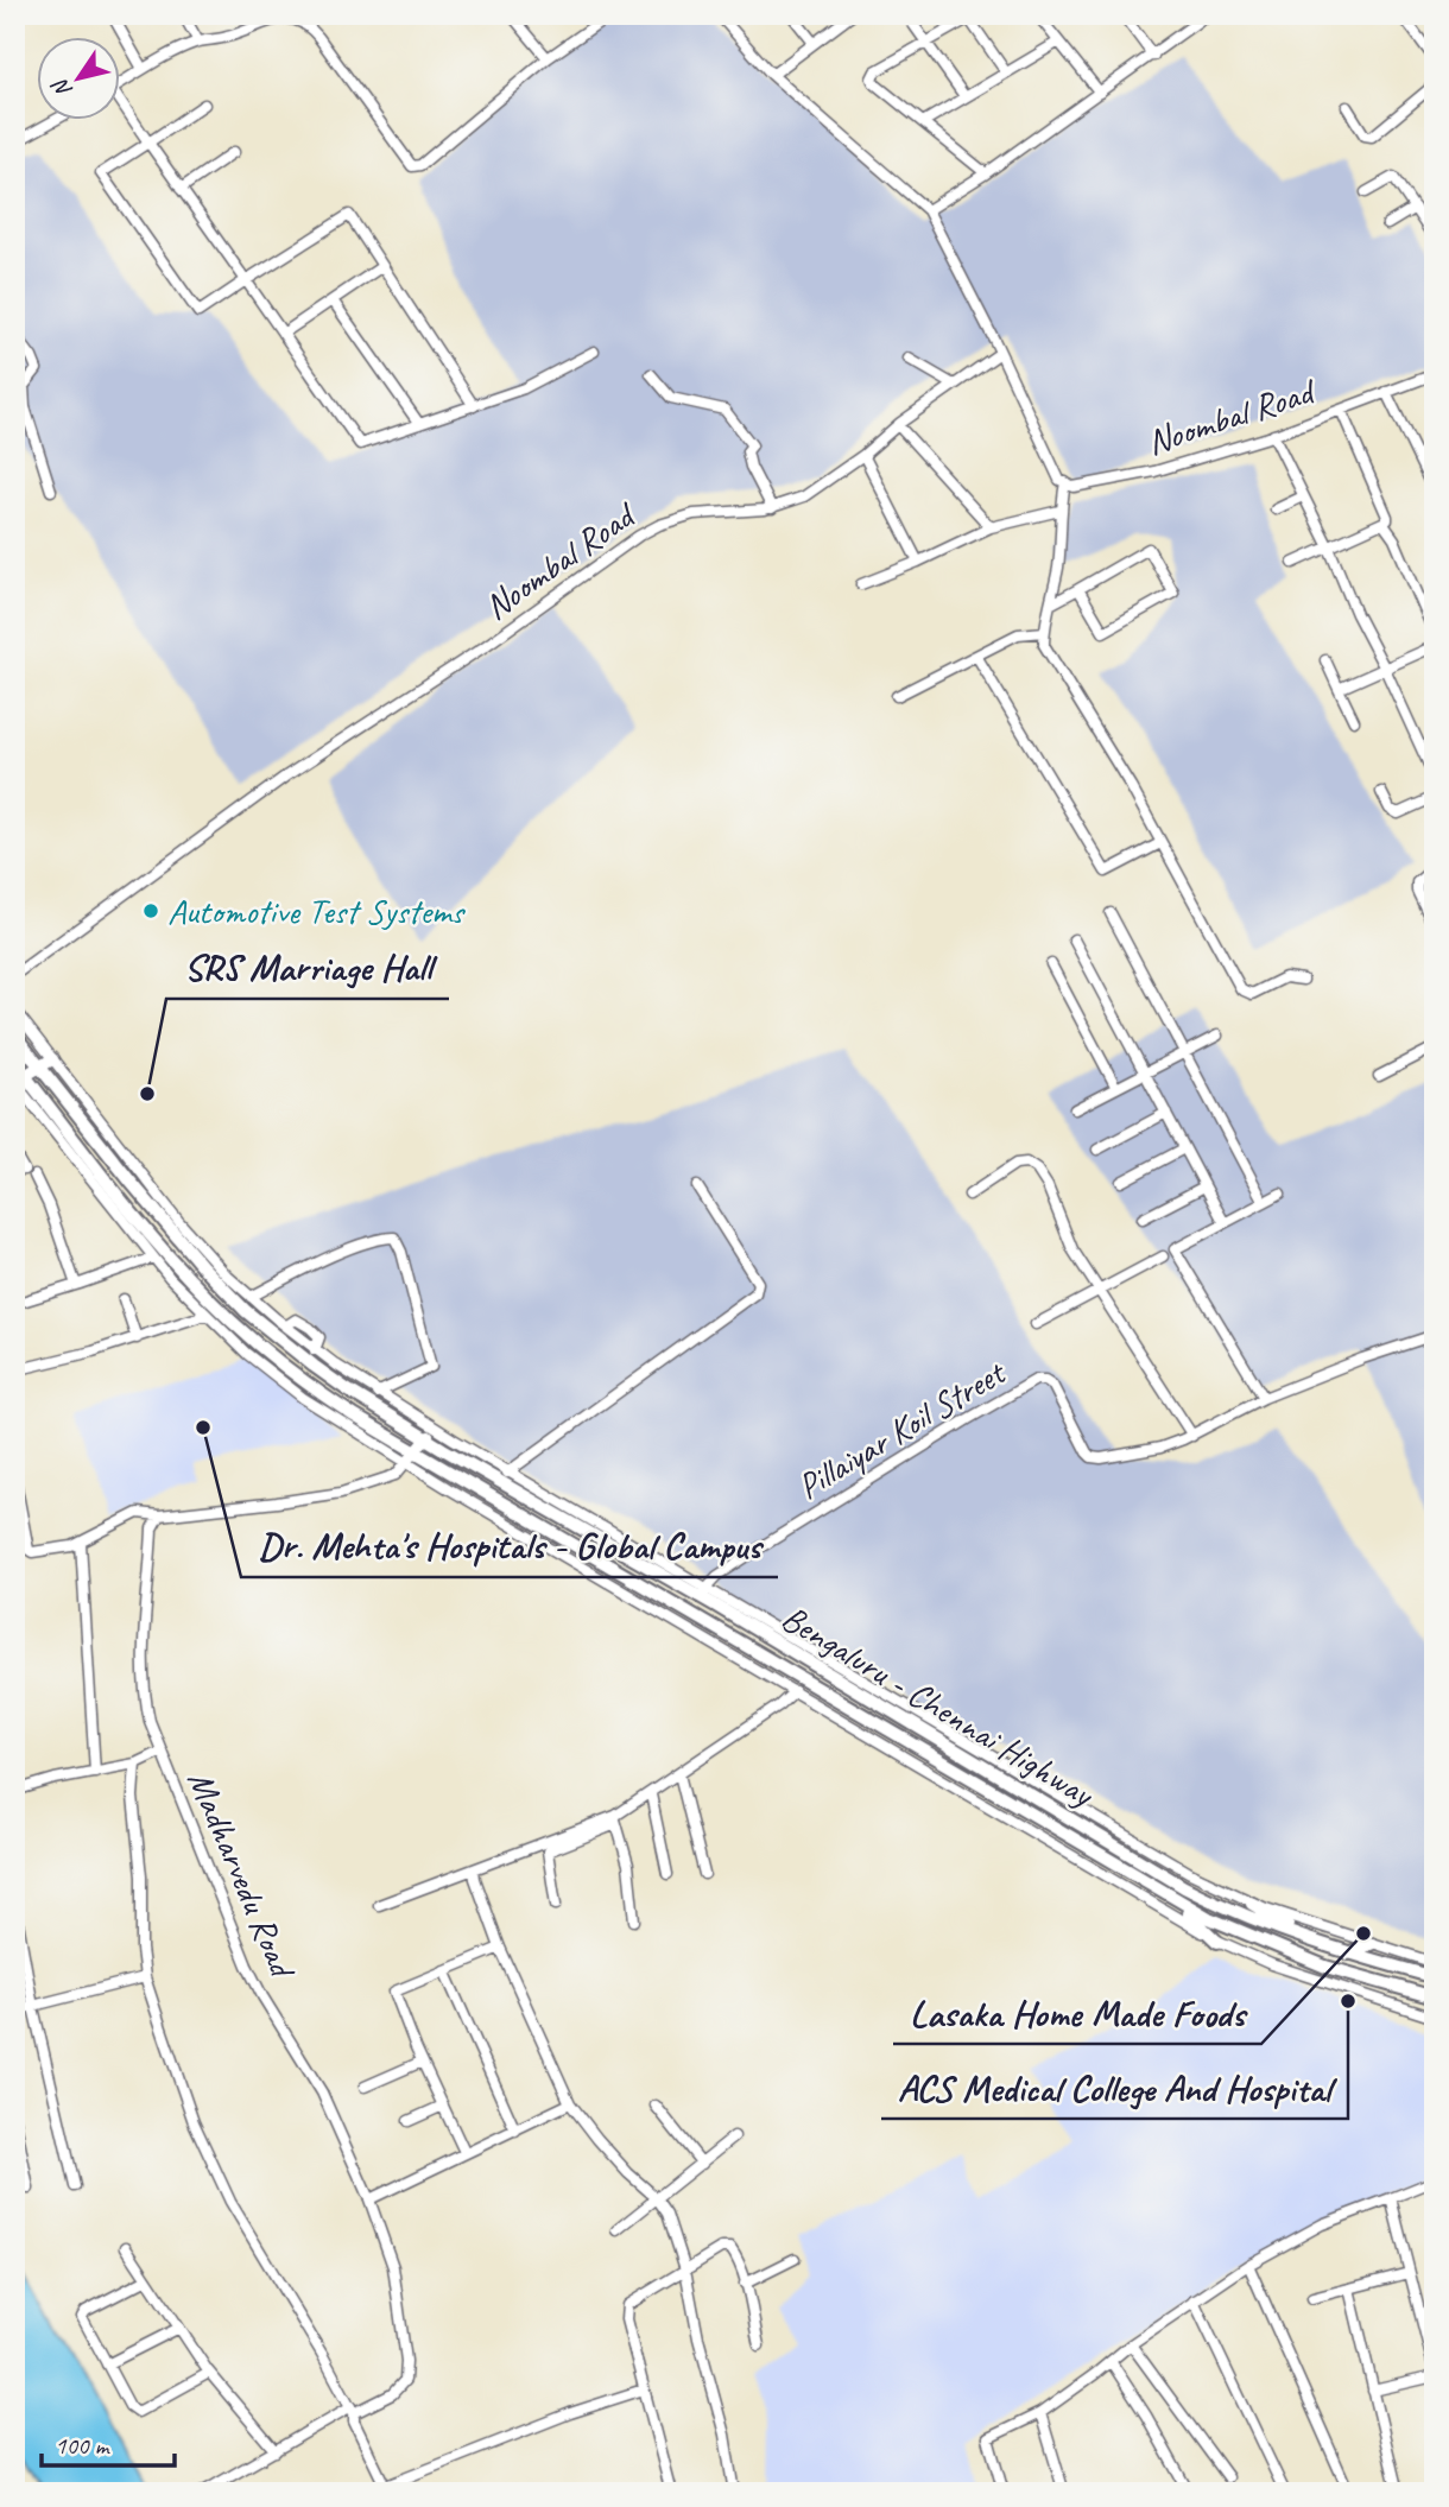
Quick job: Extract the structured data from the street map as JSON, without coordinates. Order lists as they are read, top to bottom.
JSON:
{
  "streets": {
    "highway": ["Bengaluru - Chennai Highway"],
    "street": ["Noombal Road", "Pillaiyar Koil Street", "Madharvedu Road"]
  },
  "crossings": [
    ["Pillaiyar Koil Street", "Bengaluru - Chennai Highway"]
  ],
  "places": [
    "Automotive Test Systems",
    "SRS Marriage Hall",
    "Dr. Mehta's Hospitals - Global Campus",
    "Lasaka Home Made Foods",
    "ACS Medical College And Hospital"
  ],
  "scale_bar": "100 m",
  "north": "bottom left"
}
